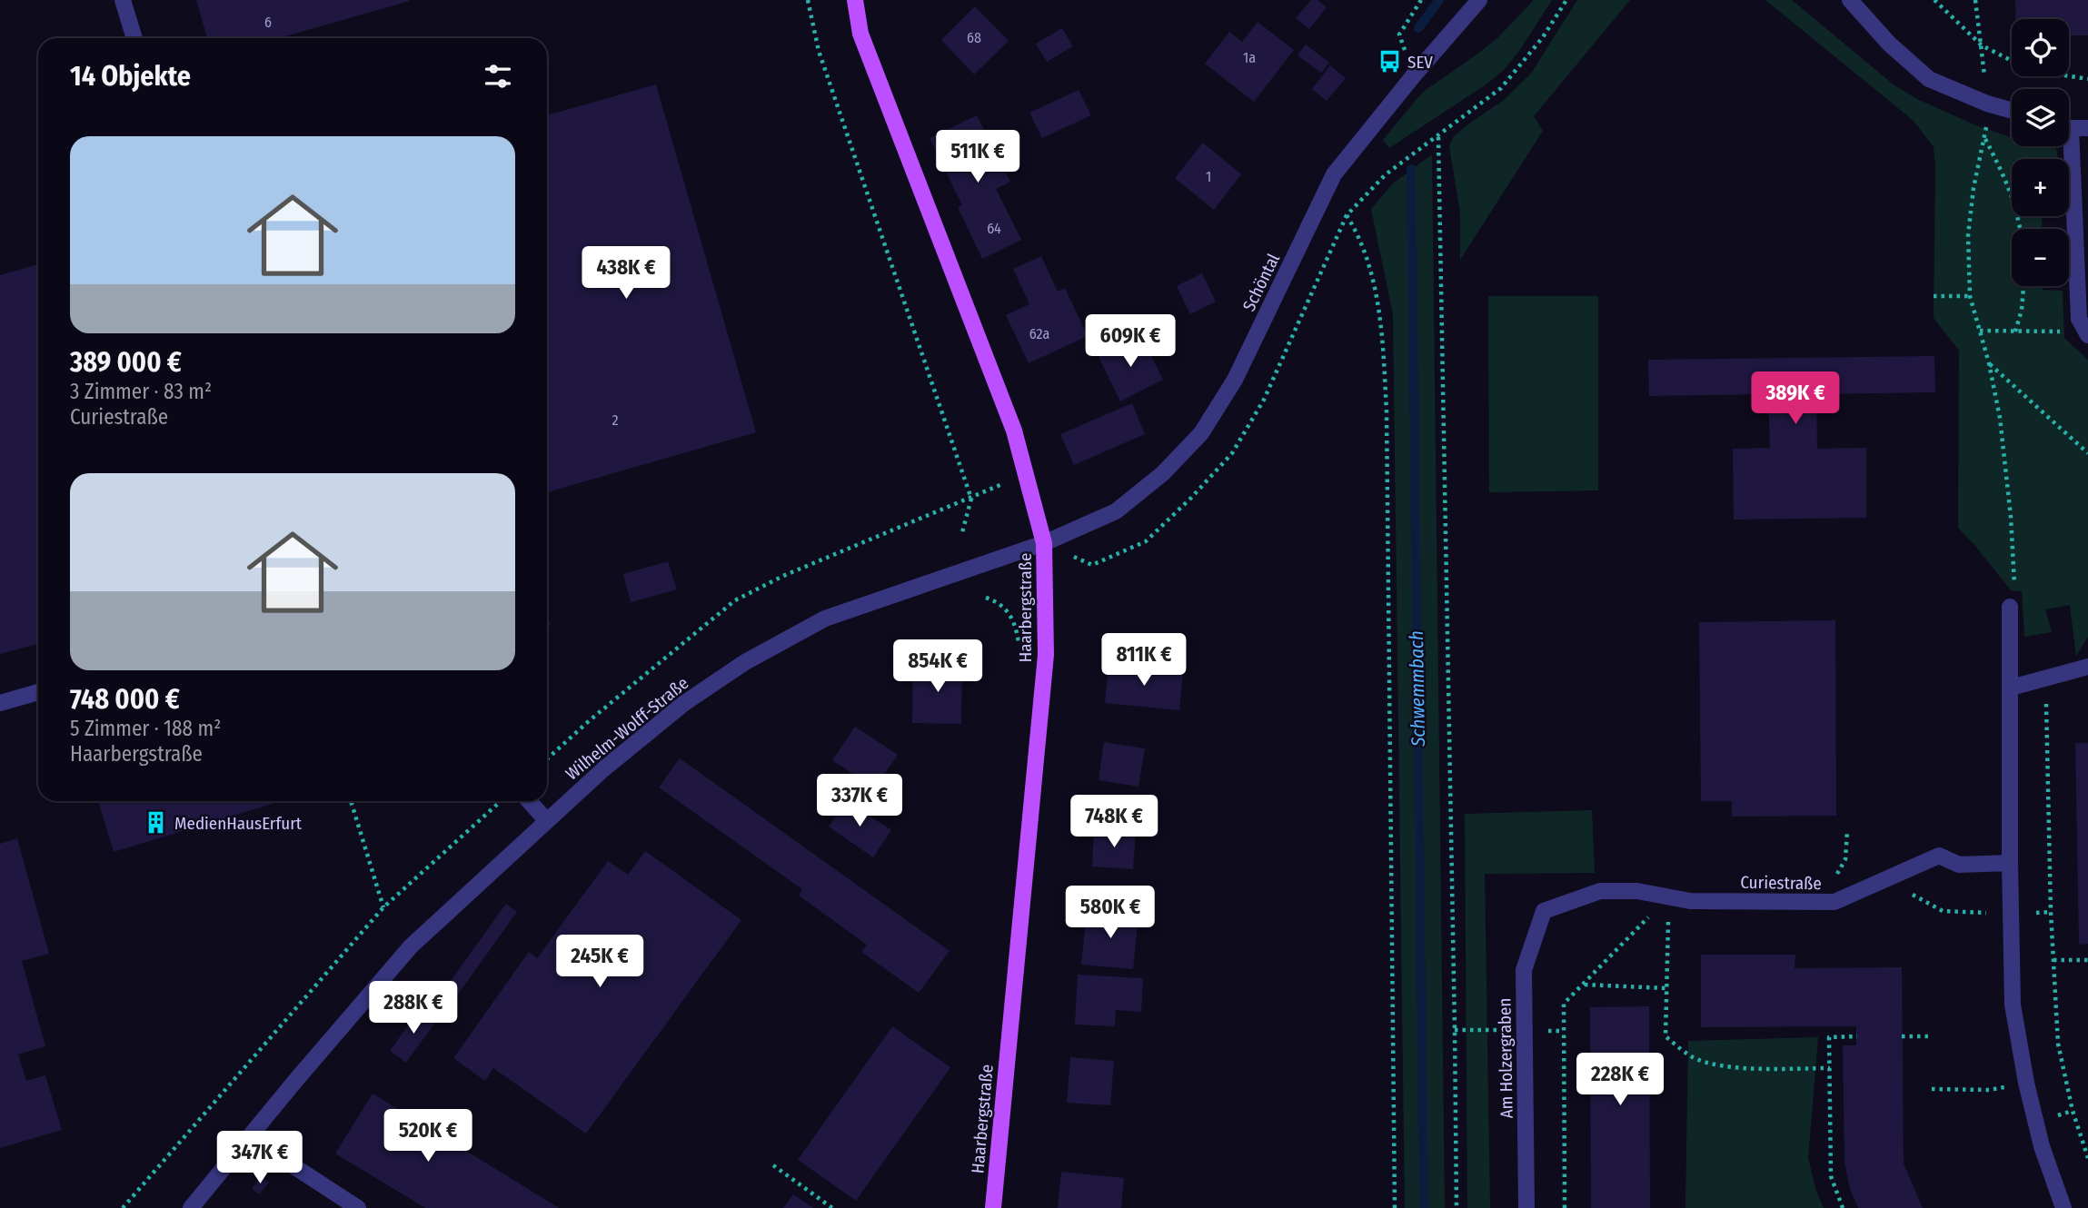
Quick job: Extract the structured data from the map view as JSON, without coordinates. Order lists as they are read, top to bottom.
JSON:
{
  "streets": {
    "main road": ["Haarbergstraße"],
    "street": [
      "Schöntal",
      "Wilhelm-Wolff-Straße",
      "Curiestraße",
      "Am Holzergraben"
    ]
  },
  "crossings": [
    ["Schöntal", "Haarbergstraße"],
    ["Schöntal", "Wilhelm-Wolff-Straße"],
    ["Haarbergstraße", "Wilhelm-Wolff-Straße"],
    ["Curiestraße", "Am Holzergraben"]
  ],
  "water": ["Schwemmbach"],
  "places": {
    "bus stop": ["SEV"],
    "building": ["MedienHausErfurt"]
  },
  "house_numbers": [
    "6",
    "68",
    "1a",
    "1",
    "64",
    "62a",
    "2"
  ],
  "page": {
    "map_buttons": ["+", "−"],
    "heading": "14 Objekte",
    "list": [
      {
        "name": "389 000 €",
        "note": "3 Zimmer · 83 m² · Curiestraße"
      },
      {
        "name": "748 000 €",
        "note": "5 Zimmer · 188 m² · Haarbergstraße"
      }
    ],
    "price": [
      "511K €",
      "438K €",
      "609K €",
      "389K €",
      "811K €",
      "854K €",
      "337K €",
      "748K €",
      "580K €",
      "245K €",
      "288K €",
      "228K €",
      "520K €",
      "347K €"
    ]
  }
}
